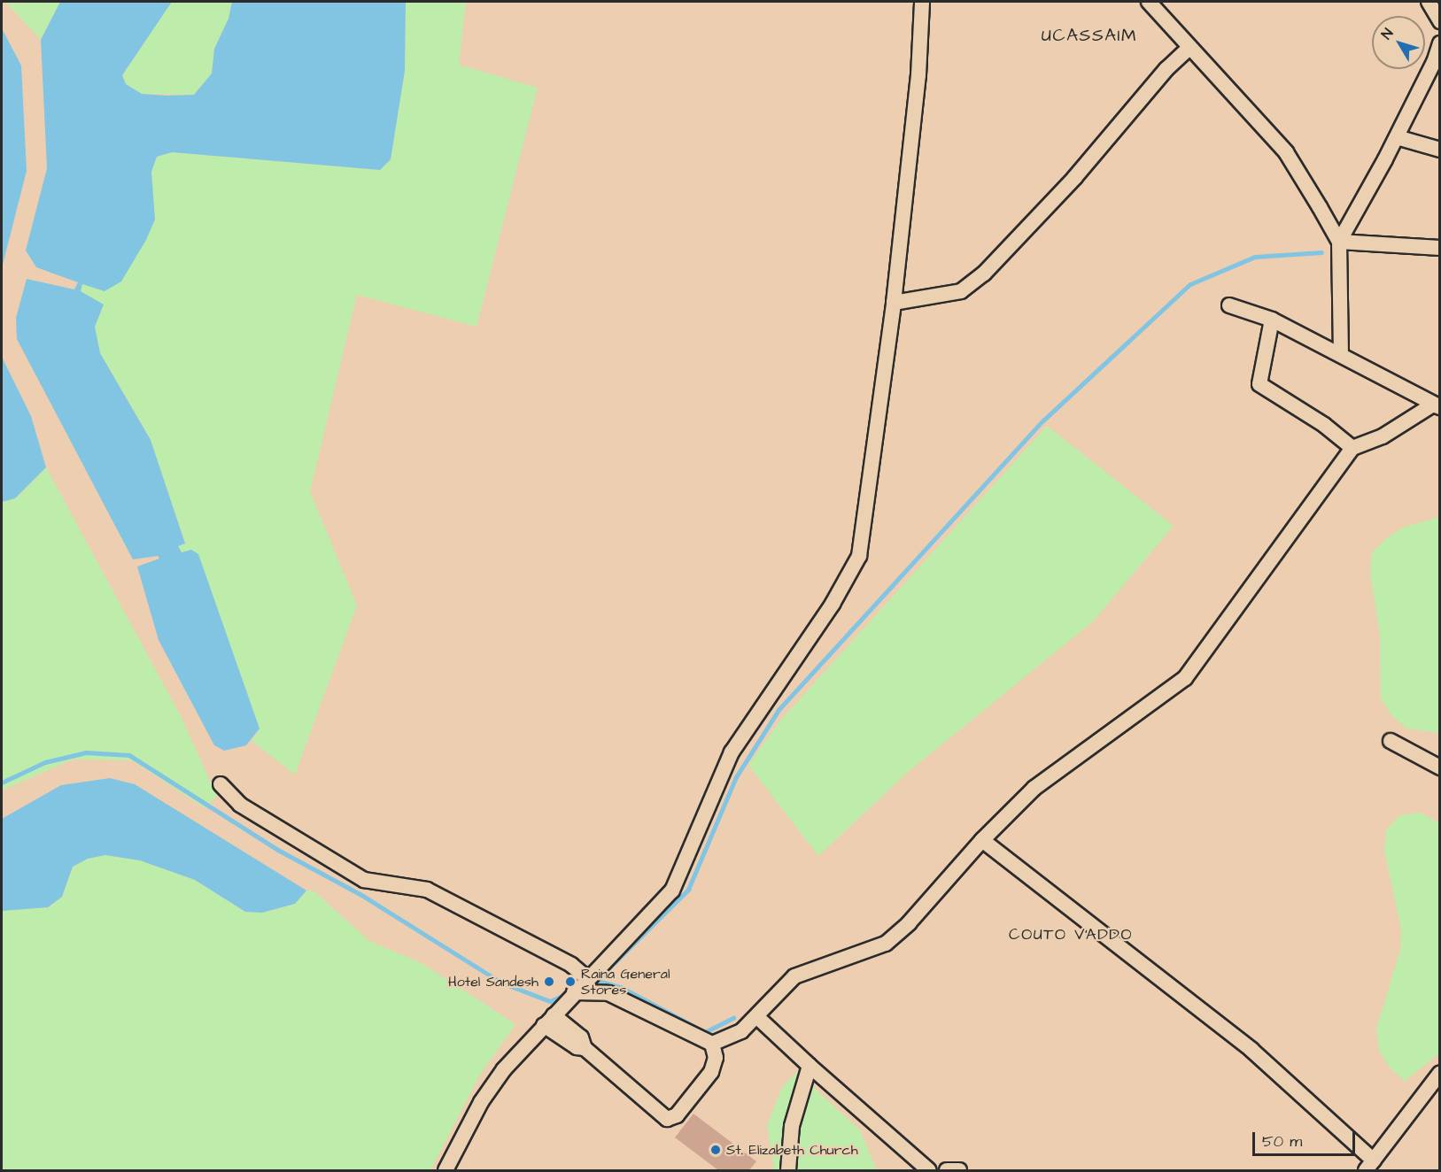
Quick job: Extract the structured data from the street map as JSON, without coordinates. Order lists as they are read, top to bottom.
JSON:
{
  "districts": ["UCASSAIM", "COUTO VADDO"],
  "places": ["Hotel Sandesh", "Raina General Stores", "St. Elizabeth Church"],
  "scale_bar": "50 m",
  "north": "top left"
}
